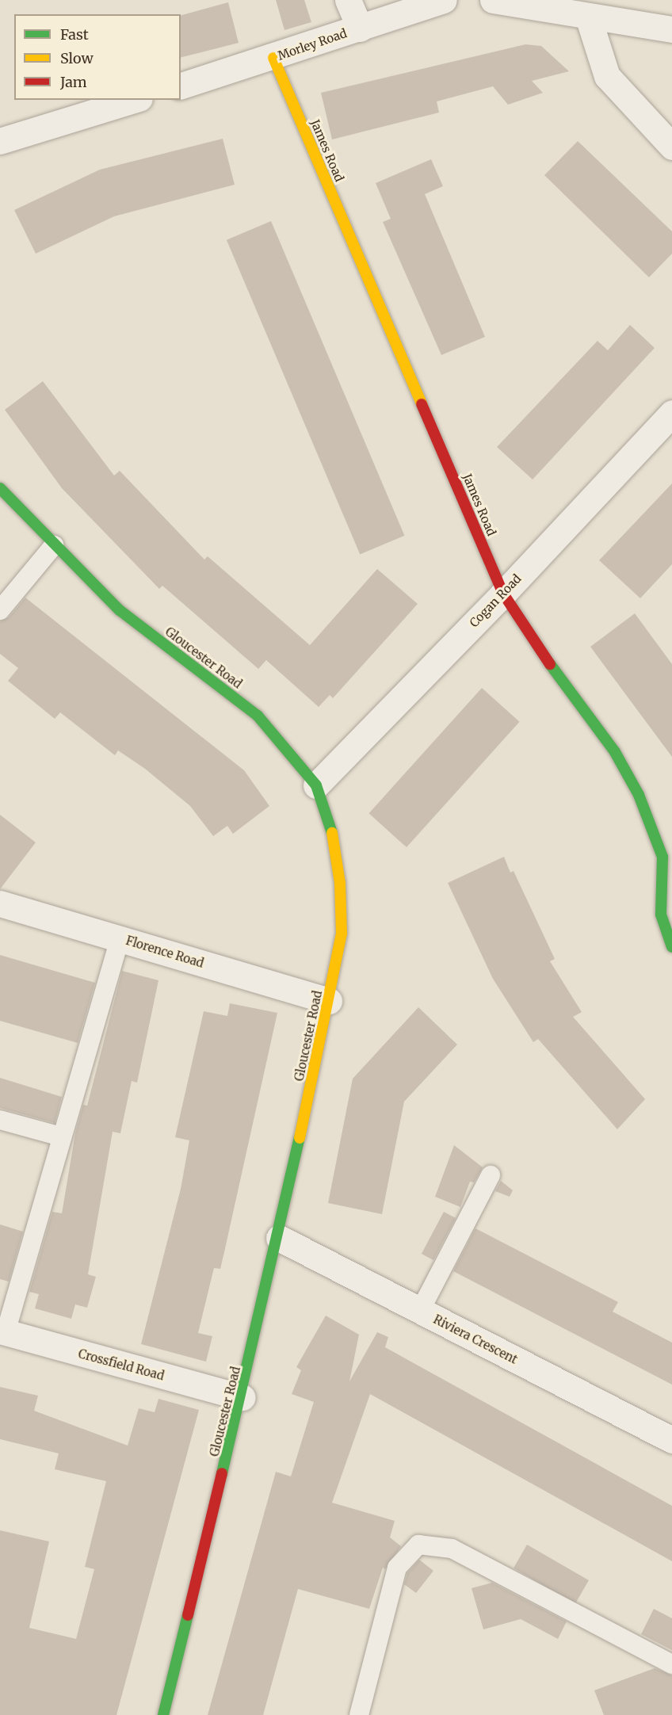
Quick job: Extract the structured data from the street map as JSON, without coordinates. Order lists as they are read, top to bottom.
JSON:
{
  "streets": {
    "street": [
      "Morley Road",
      "James Road",
      "Cogan Road",
      "Gloucester Road",
      "Florence Road",
      "Riviera Crescent",
      "Crossfield Road"
    ]
  },
  "crossings": [
    ["Morley Road", "James Road"],
    ["James Road", "Cogan Road"],
    ["Cogan Road", "Gloucester Road"],
    ["Gloucester Road", "Florence Road"],
    ["Gloucester Road", "Riviera Crescent"],
    ["Gloucester Road", "Crossfield Road"]
  ],
  "legend": ["Fast", "Slow", "Jam"]
}
